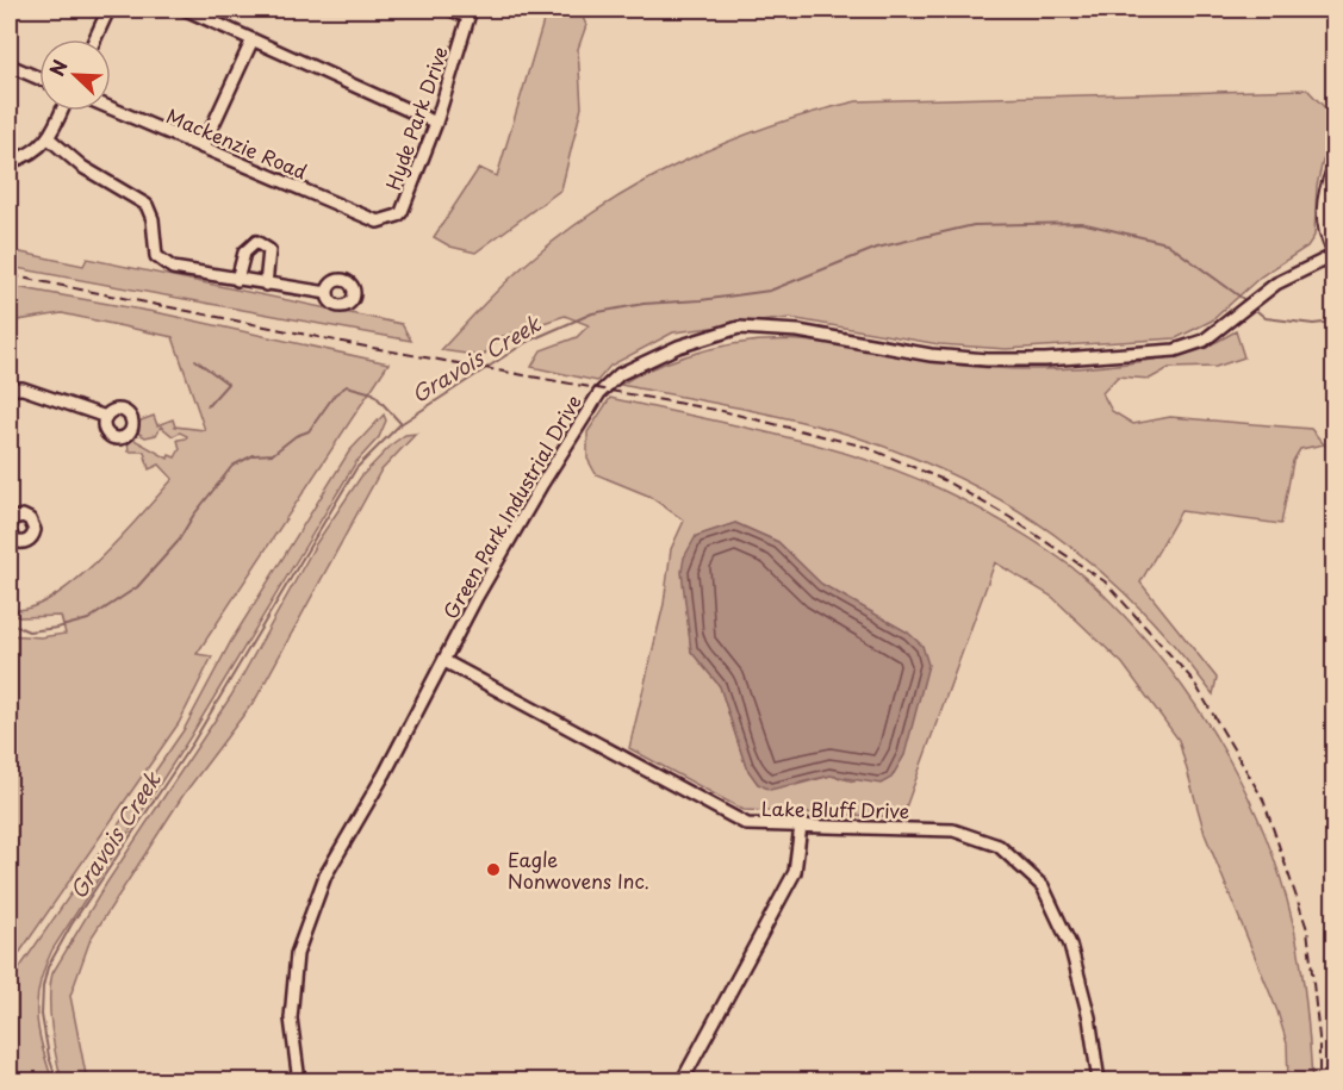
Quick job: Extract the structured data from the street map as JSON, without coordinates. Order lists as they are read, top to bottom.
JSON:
{
  "streets": {
    "street": [
      "Hyde Park Drive",
      "Mackenzie Road",
      "Green Park Industrial Drive",
      "Lake Bluff Drive"
    ]
  },
  "crossings": [
    ["Hyde Park Drive", "Mackenzie Road"],
    ["Green Park Industrial Drive", "Lake Bluff Drive"]
  ],
  "water": ["Gravois Creek"],
  "places": ["Eagle Nonwovens Inc."],
  "north": "top left"
}
